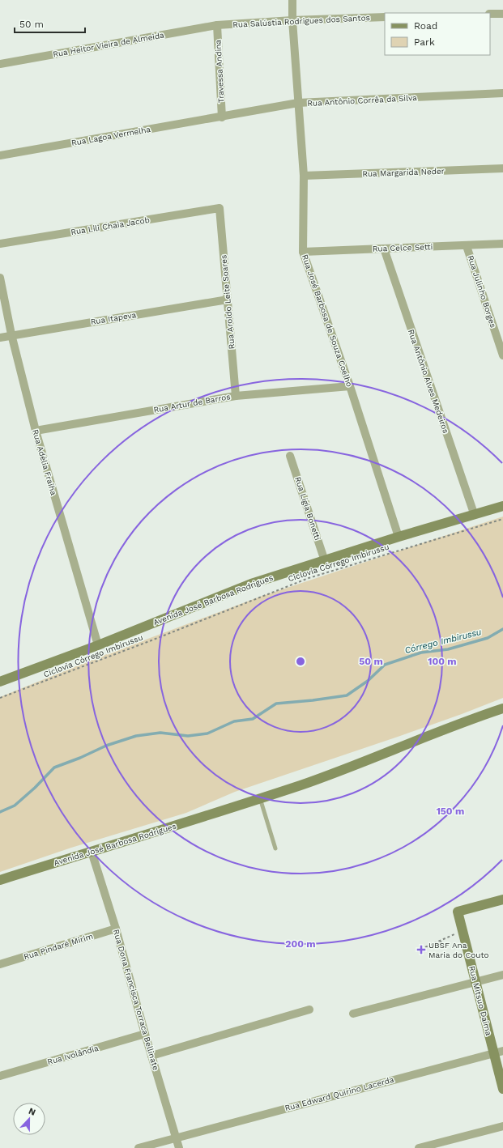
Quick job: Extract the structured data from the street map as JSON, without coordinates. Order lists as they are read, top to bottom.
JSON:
{
  "streets": {
    "main road": ["Avenida José Barbosa Rodrigues", "Rua Mitsuo Daima"],
    "street": [
      "Rua Salústia Rodrigues dos Santos",
      "Rua Heitor Vieira de Almeida",
      "Travessa Andina",
      "Rua Antônio Corrêa da Silva",
      "Rua Lagoa Vermelha",
      "Rua Margarida Neder",
      "Rua Lili Chaia Jacob",
      "Rua Celce Setti",
      "Rua Julinho Borges",
      "Rua Aroldo Leite Soares",
      "Rua Itapeva",
      "Rua José Barbosa de Souza Coelho",
      "Rua Antônio Alves Medeiros",
      "Rua Artur de Barros",
      "Rua Adélia Fraiha",
      "Rua Lígia Bonetti",
      "Rua Pindaré Mirim",
      "Rua Dona Francisca Torraca Bellinate",
      "Rua Ivolândia",
      "Rua Edward Quirino Lacerda"
    ],
    "path": ["Ciclovia Córrego Imbirussu"]
  },
  "crossings": [
    ["Rua Salústia Rodrigues dos Santos", "Rua Heitor Vieira de Almeida"],
    ["Rua Salústia Rodrigues dos Santos", "Travessa Andina"],
    ["Rua Salústia Rodrigues dos Santos", "Rua José Barbosa de Souza Coelho"],
    ["Rua Heitor Vieira de Almeida", "Travessa Andina"],
    ["Travessa Andina", "Rua Antônio Corrêa da Silva"],
    ["Travessa Andina", "Rua Lagoa Vermelha"],
    ["Rua Antônio Corrêa da Silva", "Rua Lagoa Vermelha"],
    ["Rua Antônio Corrêa da Silva", "Rua José Barbosa de Souza Coelho"],
    ["Rua Margarida Neder", "Rua José Barbosa de Souza Coelho"],
    ["Rua Lili Chaia Jacob", "Rua Aroldo Leite Soares"],
    ["Rua Celce Setti", "Rua Julinho Borges"],
    ["Rua Celce Setti", "Rua José Barbosa de Souza Coelho"],
    ["Rua Celce Setti", "Rua Antônio Alves Medeiros"],
    ["Rua Aroldo Leite Soares", "Rua Itapeva"],
    ["Rua Aroldo Leite Soares", "Rua Artur de Barros"],
    ["Rua Itapeva", "Rua Adélia Fraiha"],
    ["Rua José Barbosa de Souza Coelho", "Rua Artur de Barros"],
    ["Rua José Barbosa de Souza Coelho", "Avenida José Barbosa Rodrigues"],
    ["Rua Antônio Alves Medeiros", "Avenida José Barbosa Rodrigues"],
    ["Rua Artur de Barros", "Rua Adélia Fraiha"],
    ["Rua Adélia Fraiha", "Avenida José Barbosa Rodrigues"],
    ["Rua Lígia Bonetti", "Avenida José Barbosa Rodrigues"],
    ["Avenida José Barbosa Rodrigues", "Rua Dona Francisca Torraca Bellinate"],
    ["Rua Pindaré Mirim", "Rua Dona Francisca Torraca Bellinate"],
    ["Rua Dona Francisca Torraca Bellinate", "Rua Ivolândia"],
    ["Rua Dona Francisca Torraca Bellinate", "Rua Edward Quirino Lacerda"],
    ["Rua Mitsuo Daima", "Rua Edward Quirino Lacerda"]
  ],
  "water": ["Córrego Imbirussu"],
  "places": {
    "health": ["UBSF Ana Maria do Couto"]
  },
  "legend": ["Road", "Park"],
  "scale_bar": "50 m",
  "north": "top",
  "rings": [
    "50 m",
    "100 m",
    "150 m",
    "200 m"
  ]
}
